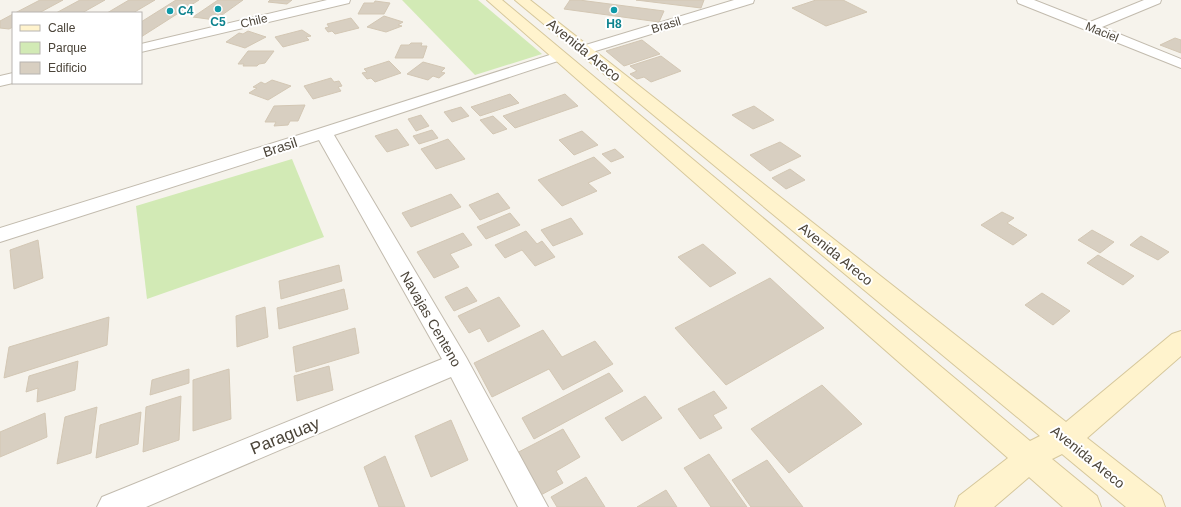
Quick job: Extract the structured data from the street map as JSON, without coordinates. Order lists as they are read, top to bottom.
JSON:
{
  "streets": {
    "main road": ["Avenida Areco"],
    "street": [
      "Chile",
      "Brasil",
      "Maciel",
      "Navajas Centeno",
      "Paraguay"
    ]
  },
  "crossings": [
    ["Brasil", "Avenida Areco"],
    ["Brasil", "Navajas Centeno"],
    ["Navajas Centeno", "Paraguay"]
  ],
  "places": ["C5", "H8", "C4"],
  "legend": ["Calle", "Parque", "Edificio"]
}
